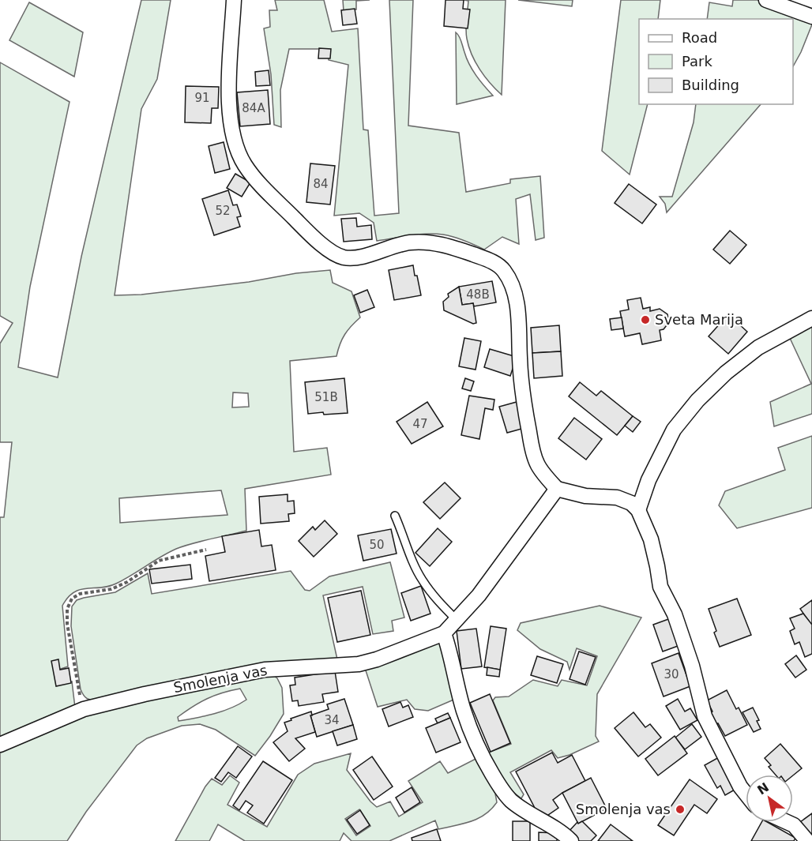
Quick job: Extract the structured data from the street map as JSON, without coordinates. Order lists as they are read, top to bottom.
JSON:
{
  "streets": {
    "street": ["Smolenja vas"]
  },
  "places": ["Sveta Marija", "Smolenja vas"],
  "house_numbers": [
    "91",
    "84A",
    "84",
    "52",
    "48B",
    "51B",
    "47",
    "50",
    "30",
    "34"
  ],
  "legend": ["Road", "Park", "Building"],
  "north": "top left"
}
